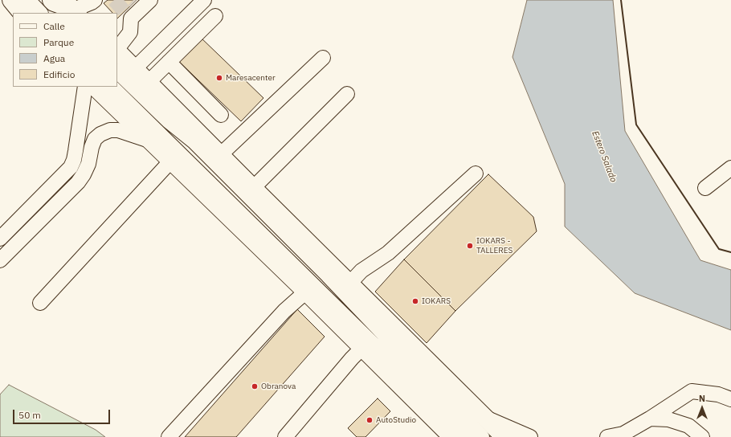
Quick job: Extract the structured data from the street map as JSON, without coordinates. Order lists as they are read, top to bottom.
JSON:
{
  "water": ["Estero Salado"],
  "places": [
    "Maresacenter",
    "IOKARS - TALLERES",
    "IOKARS",
    "Obranova",
    "AutoStudio"
  ],
  "legend": [
    "Calle",
    "Parque",
    "Agua",
    "Edificio"
  ],
  "scale_bar": "50 m",
  "north": "top"
}
